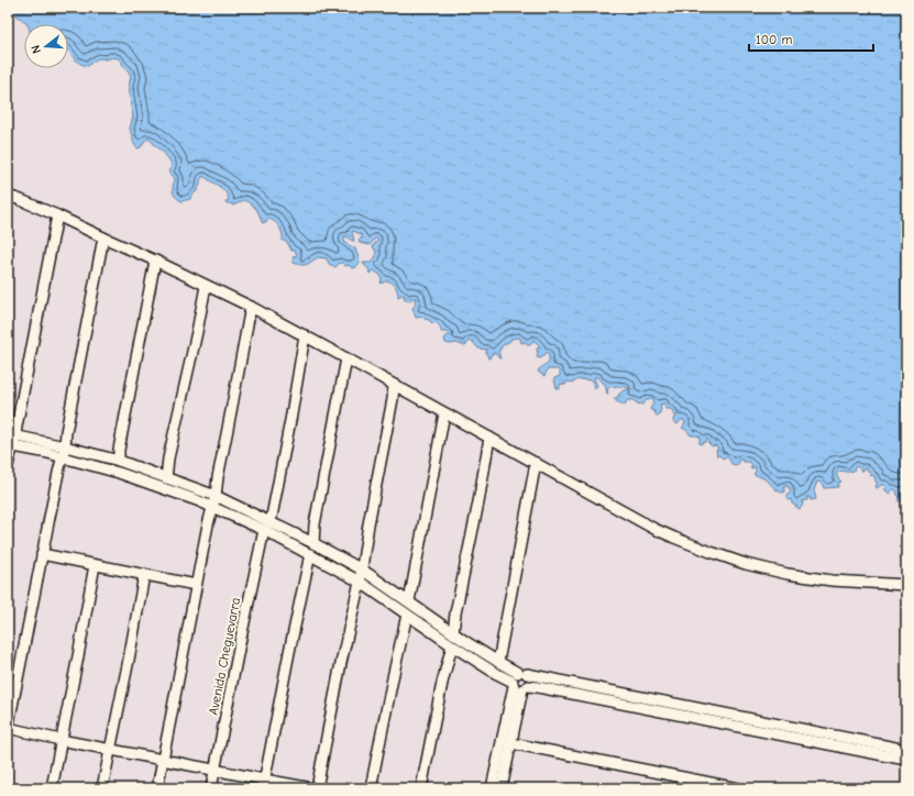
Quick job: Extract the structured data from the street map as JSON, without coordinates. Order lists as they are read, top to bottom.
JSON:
{
  "streets": {
    "street": ["Avenida Cheguevarra"]
  },
  "scale_bar": "100 m",
  "north": "left"
}
